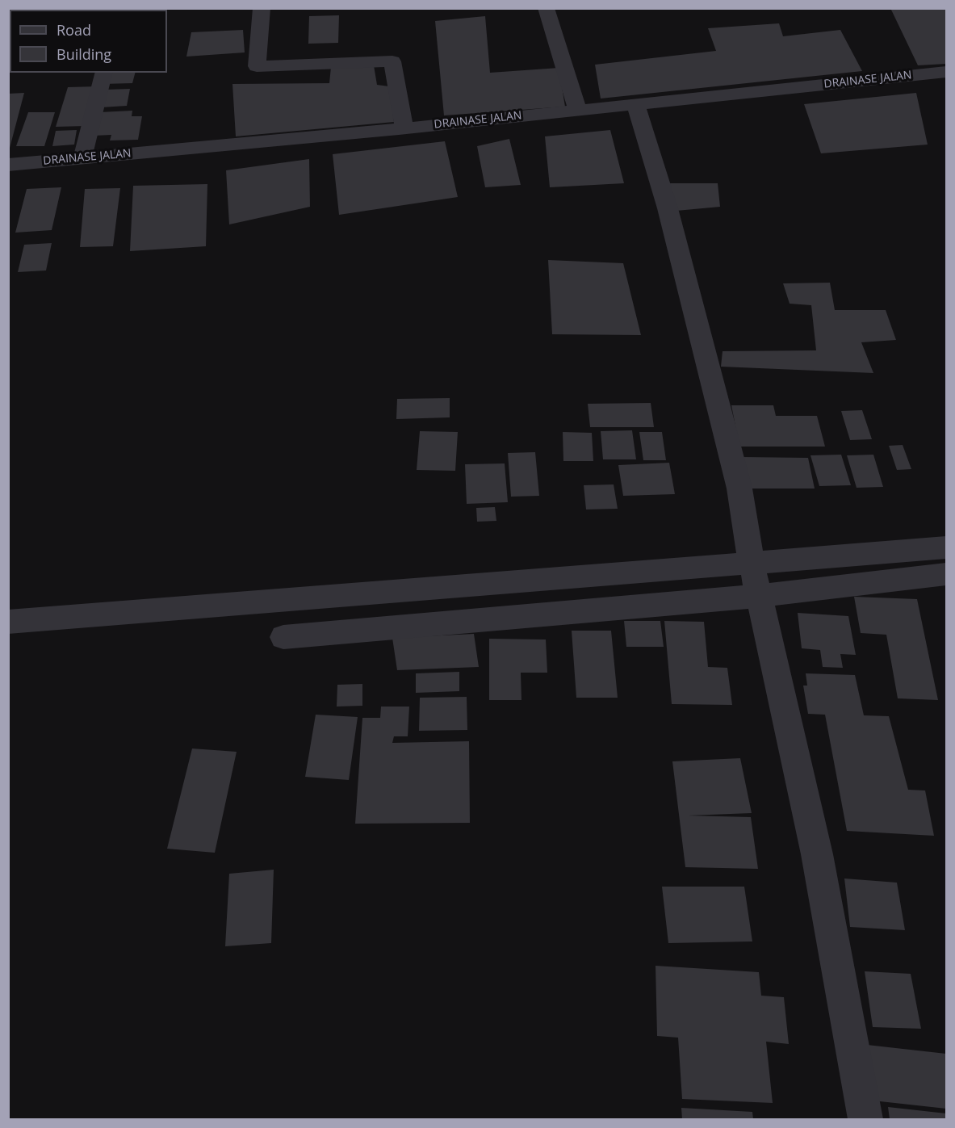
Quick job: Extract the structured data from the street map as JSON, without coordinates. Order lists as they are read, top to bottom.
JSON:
{
  "streets": {
    "street": ["DRAINASE JALAN"]
  },
  "legend": ["Road", "Building"]
}
